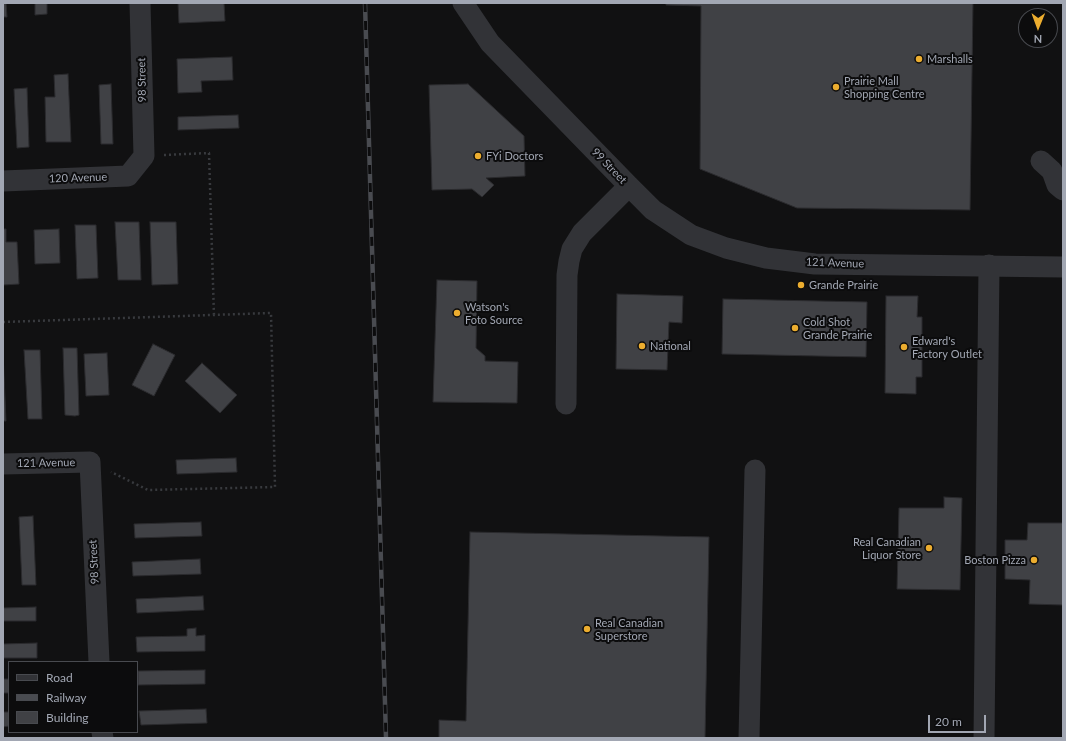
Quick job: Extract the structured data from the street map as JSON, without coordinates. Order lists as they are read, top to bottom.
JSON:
{
  "streets": {
    "street": [
      "98 Street",
      "99 Street",
      "120 Avenue",
      "121 Avenue"
    ]
  },
  "crossings": [
    ["98 Street", "120 Avenue"],
    ["98 Street", "121 Avenue"],
    ["99 Street", "121 Avenue"]
  ],
  "places": [
    "Marshalls",
    "Prairie Mall Shopping Centre",
    "FYi Doctors",
    "Grande Prairie",
    "Watson's Foto Source",
    "Cold Shot Grande Prairie",
    "National",
    "Edward's Factory Outlet",
    "Real Canadian Liquor Store",
    "Boston Pizza",
    "Real Canadian Superstore"
  ],
  "legend": ["Road", "Railway", "Building"],
  "scale_bar": "20 m",
  "north": "bottom"
}
